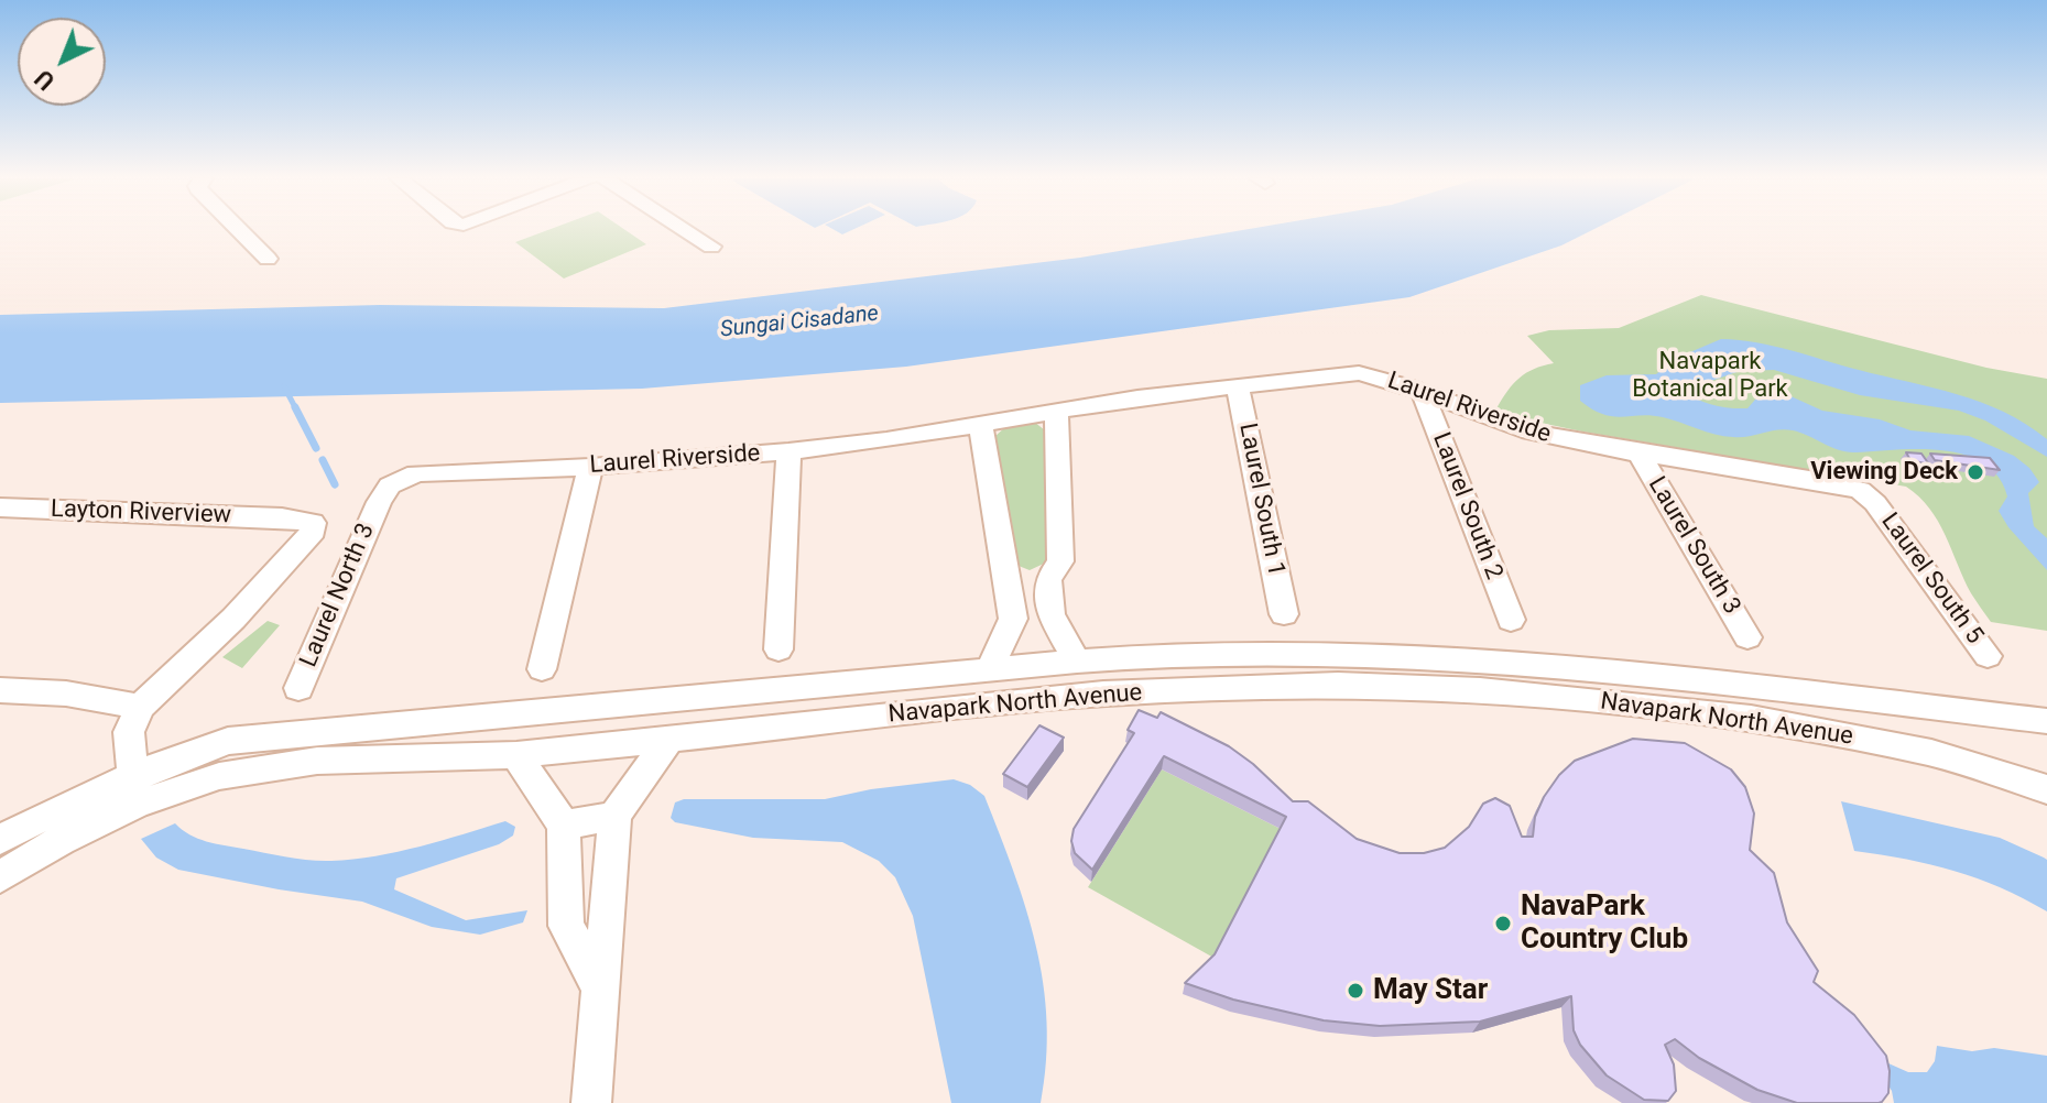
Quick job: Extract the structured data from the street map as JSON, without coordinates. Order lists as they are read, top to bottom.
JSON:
{
  "streets": {
    "street": [
      "Laurel Riverside",
      "Laurel South 1",
      "Laurel South 2",
      "Layton Riverview",
      "Laurel South 3",
      "Laurel South 5",
      "Laurel North 3",
      "Navapark North Avenue"
    ]
  },
  "crossings": [
    ["Laurel Riverside", "Laurel South 1"],
    ["Laurel Riverside", "Laurel South 2"],
    ["Laurel Riverside", "Laurel South 3"],
    ["Laurel Riverside", "Laurel South 5"],
    ["Laurel Riverside", "Laurel North 3"]
  ],
  "water": ["Sungai Cisadane"],
  "parks": ["Navapark Botanical Park"],
  "places": ["Viewing Deck", "NavaPark Country Club", "May Star"],
  "north": "bottom left"
}
